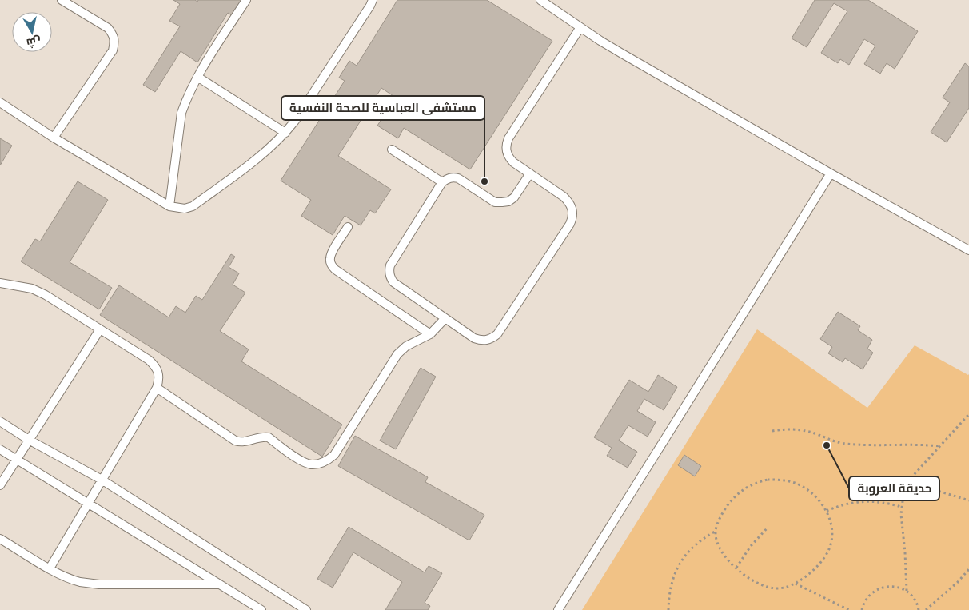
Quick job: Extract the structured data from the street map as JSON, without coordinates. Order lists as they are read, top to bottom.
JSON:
{
  "places": ["مستشفى العباسية للصحة النفسية", "حديقة العروبة"],
  "north": "bottom"
}
